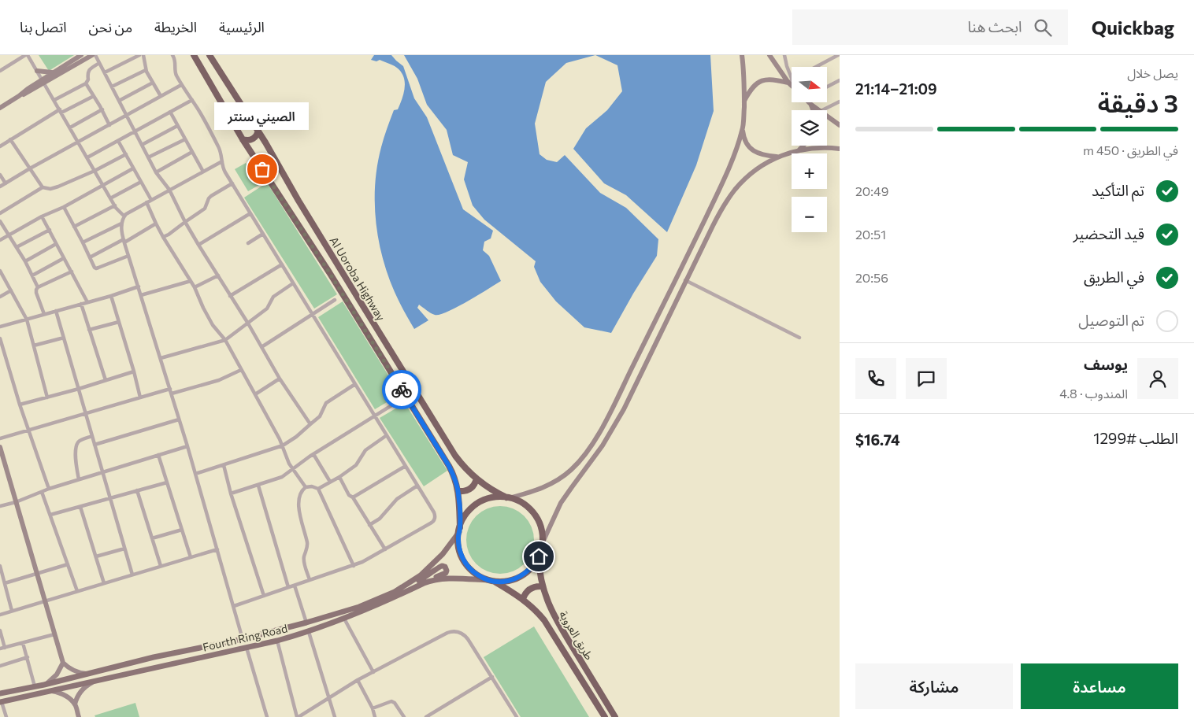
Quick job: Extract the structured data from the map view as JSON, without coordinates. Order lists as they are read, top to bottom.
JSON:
{
  "streets": {
    "highway": ["Al Uoroba Highway", "طريق العروبة"],
    "main road": ["Fourth Ring Road"]
  },
  "crossings": [
    ["Al Uoroba Highway", "طريق العروبة"],
    ["Al Uoroba Highway", "Fourth Ring Road"],
    ["طريق العروبة", "Fourth Ring Road"]
  ],
  "places": ["الصيني سنتر"],
  "north": "right",
  "page": {
    "header": "Quickbag",
    "search": "ابحث هنا",
    "nav": [
      "الرئيسية",
      "الخريطة",
      "من نحن",
      "اتصل بنا"
    ],
    "heading": ["3 دقيقة", "يصل خلال", "21:09–21:14"],
    "panel": [
      "يوسف",
      "المندوب · 4.8",
      "الطلب #1299",
      "$16.74"
    ],
    "map_buttons": ["+", "−"],
    "bubble": "الصيني سنتر",
    "bar": "في الطريق · 450 m",
    "list": [
      ["تم التأكيد", "20:49"],
      ["قيد التحضير", "20:51"],
      ["في الطريق", "20:56"],
      "تم التوصيل"
    ],
    "buttons": ["مساعدة", "مشاركة"]
  }
}
